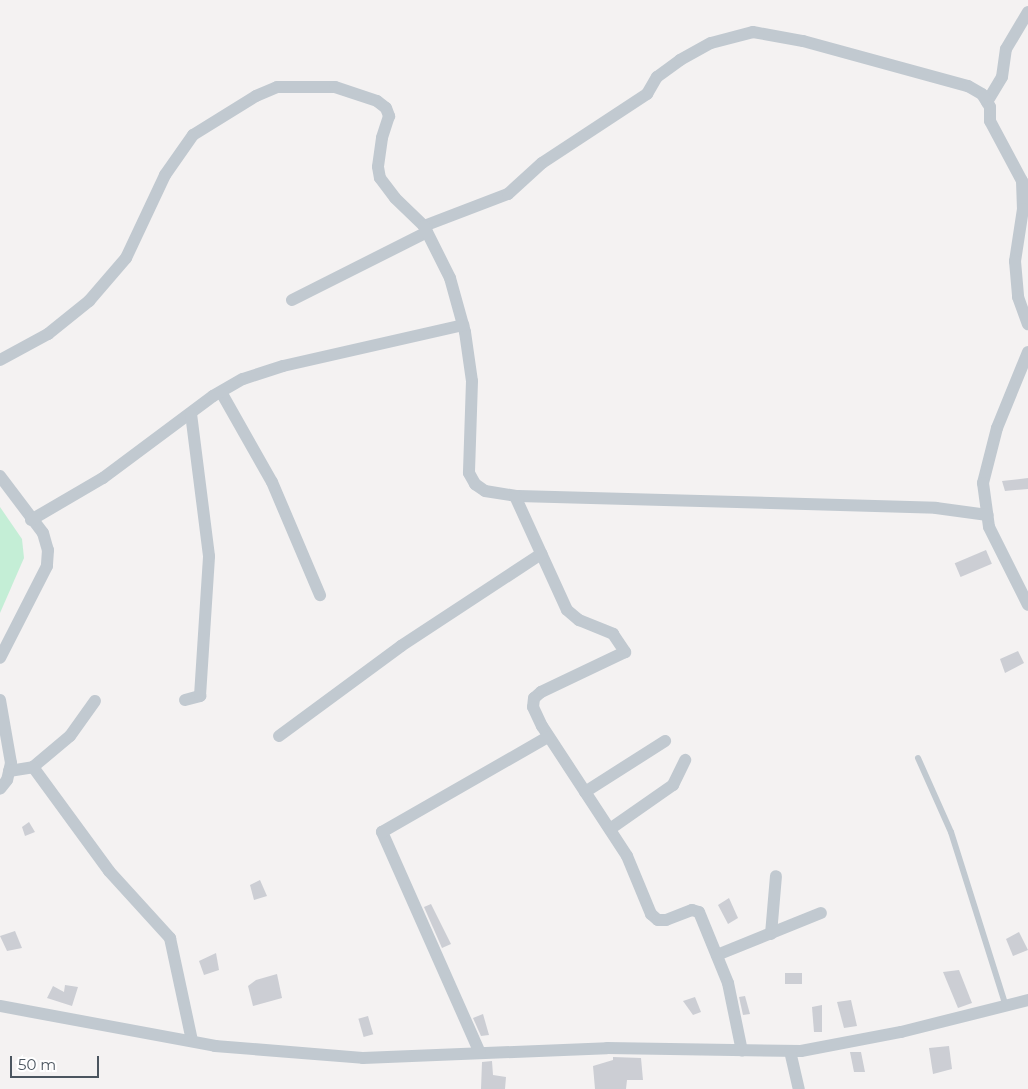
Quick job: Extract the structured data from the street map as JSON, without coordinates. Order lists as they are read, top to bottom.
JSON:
{
  "scale_bar": "50 m"
}
